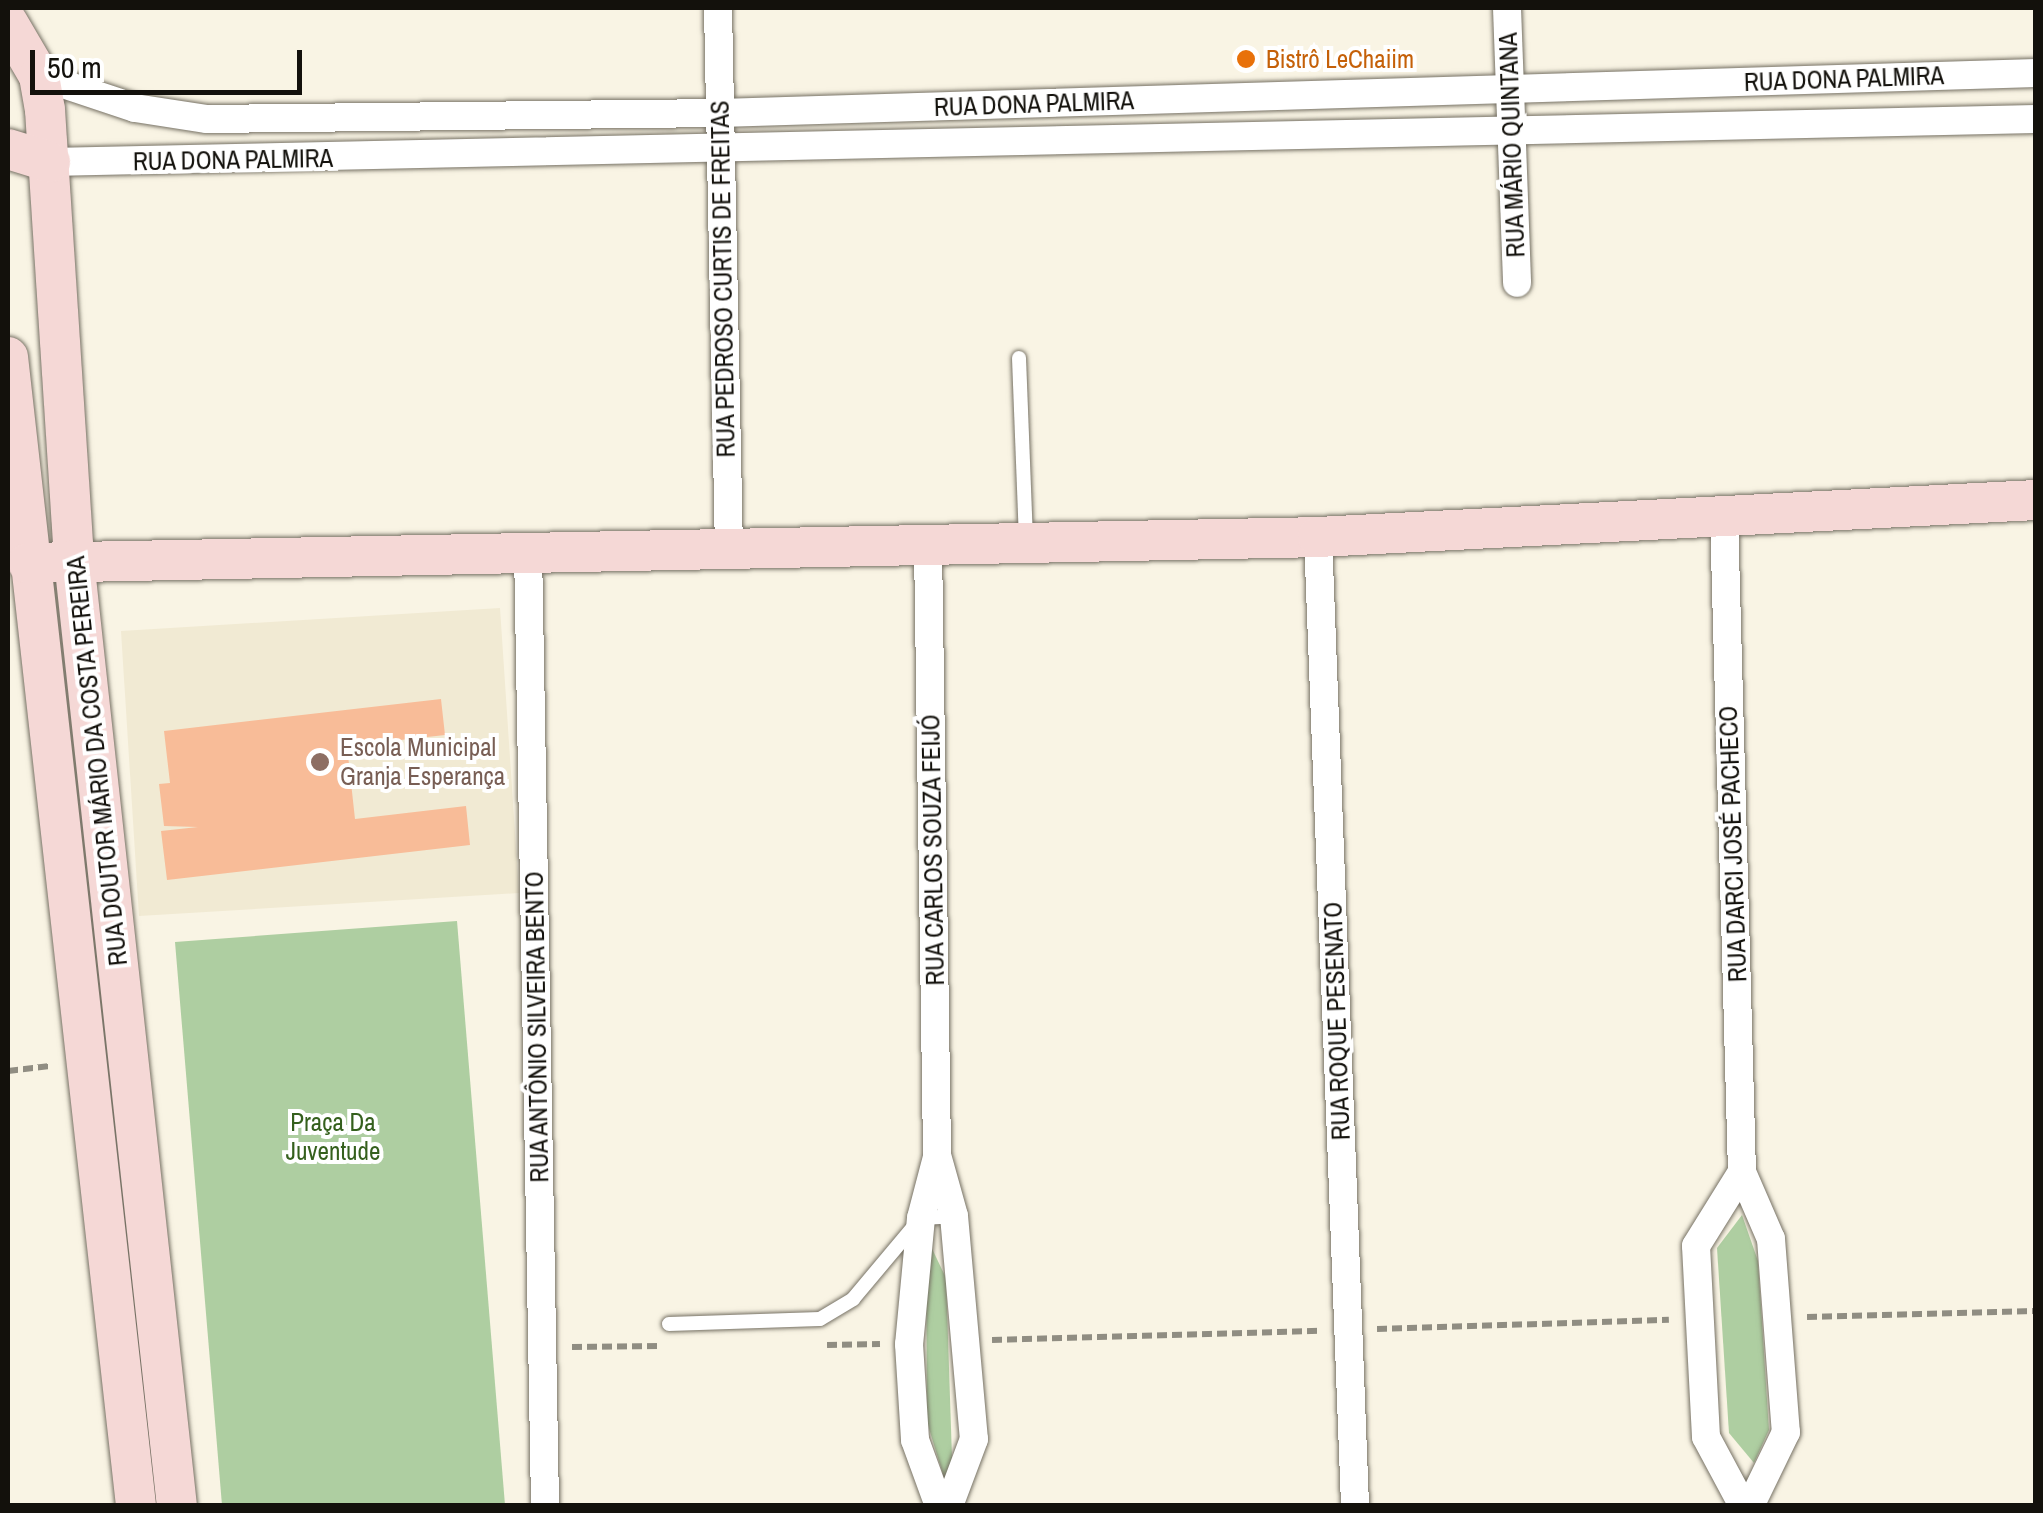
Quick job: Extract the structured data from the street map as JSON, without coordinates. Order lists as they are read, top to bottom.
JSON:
{
  "streets": {
    "main road": ["RUA DOUTOR MÁRIO DA COSTA PEREIRA"],
    "street": [
      "RUA DONA PALMIRA",
      "RUA MÁRIO QUINTANA",
      "RUA PEDROSO CURTIS DE FREITAS",
      "RUA DARCI JOSÉ PACHECO",
      "RUA CARLOS SOUZA FEIJÓ",
      "RUA ROQUE PESENATO",
      "RUA ANTÔNIO SILVEIRA BENTO"
    ]
  },
  "crossings": [
    ["RUA DONA PALMIRA", "RUA MÁRIO QUINTANA"],
    ["RUA DONA PALMIRA", "RUA PEDROSO CURTIS DE FREITAS"],
    ["RUA DONA PALMIRA", "RUA DOUTOR MÁRIO DA COSTA PEREIRA"]
  ],
  "parks": ["Praça Da Juventude"],
  "places": ["Bistrô LeChaiim", "Escola Municipal Granja Esperança"],
  "scale_bar": "50 m"
}
